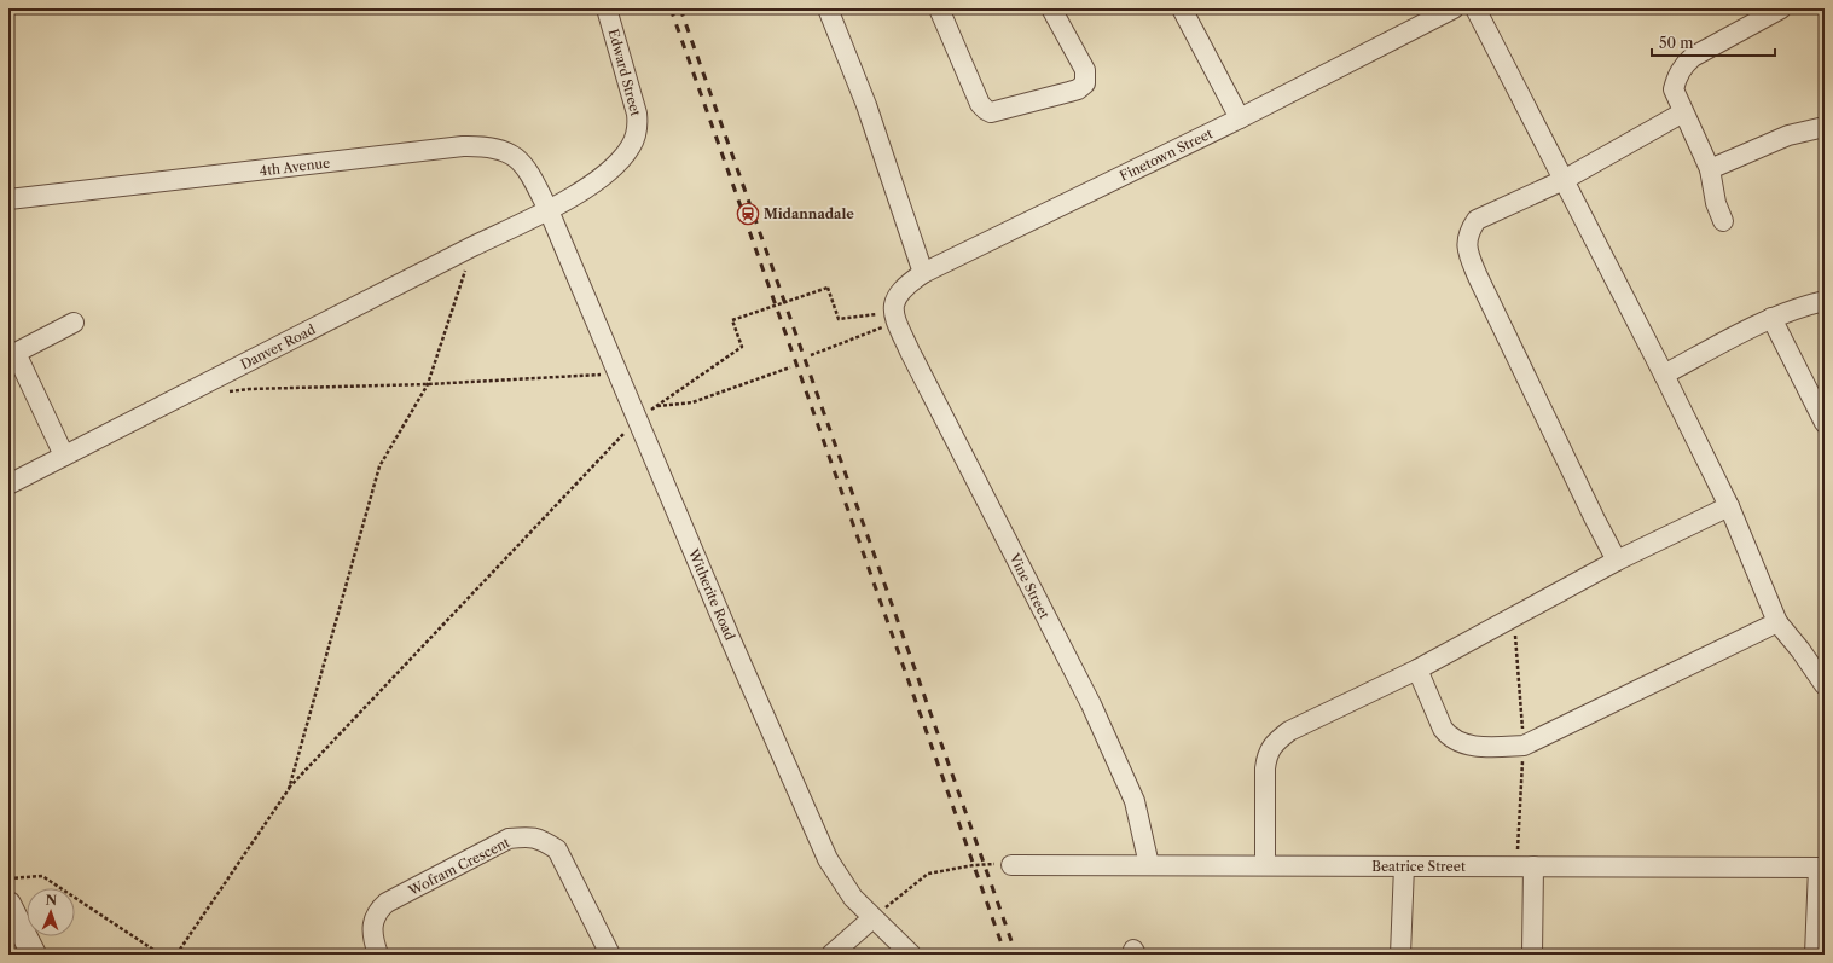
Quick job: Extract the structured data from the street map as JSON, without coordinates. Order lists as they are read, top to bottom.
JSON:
{
  "streets": {
    "street": [
      "Edward Street",
      "Finetown Street",
      "4th Avenue",
      "Danver Road",
      "Vine Street",
      "Witherite Road",
      "Wofram Crescent",
      "Beatrice Street"
    ]
  },
  "crossings": [
    ["Edward Street", "4th Avenue"],
    ["Edward Street", "Danver Road"],
    ["Edward Street", "Witherite Road"],
    ["Finetown Street", "Vine Street"],
    ["4th Avenue", "Danver Road"],
    ["4th Avenue", "Witherite Road"],
    ["Danver Road", "Witherite Road"],
    ["Vine Street", "Beatrice Street"]
  ],
  "places": {
    "station": ["Midannadale"]
  },
  "scale_bar": "50 m",
  "north": "top"
}
